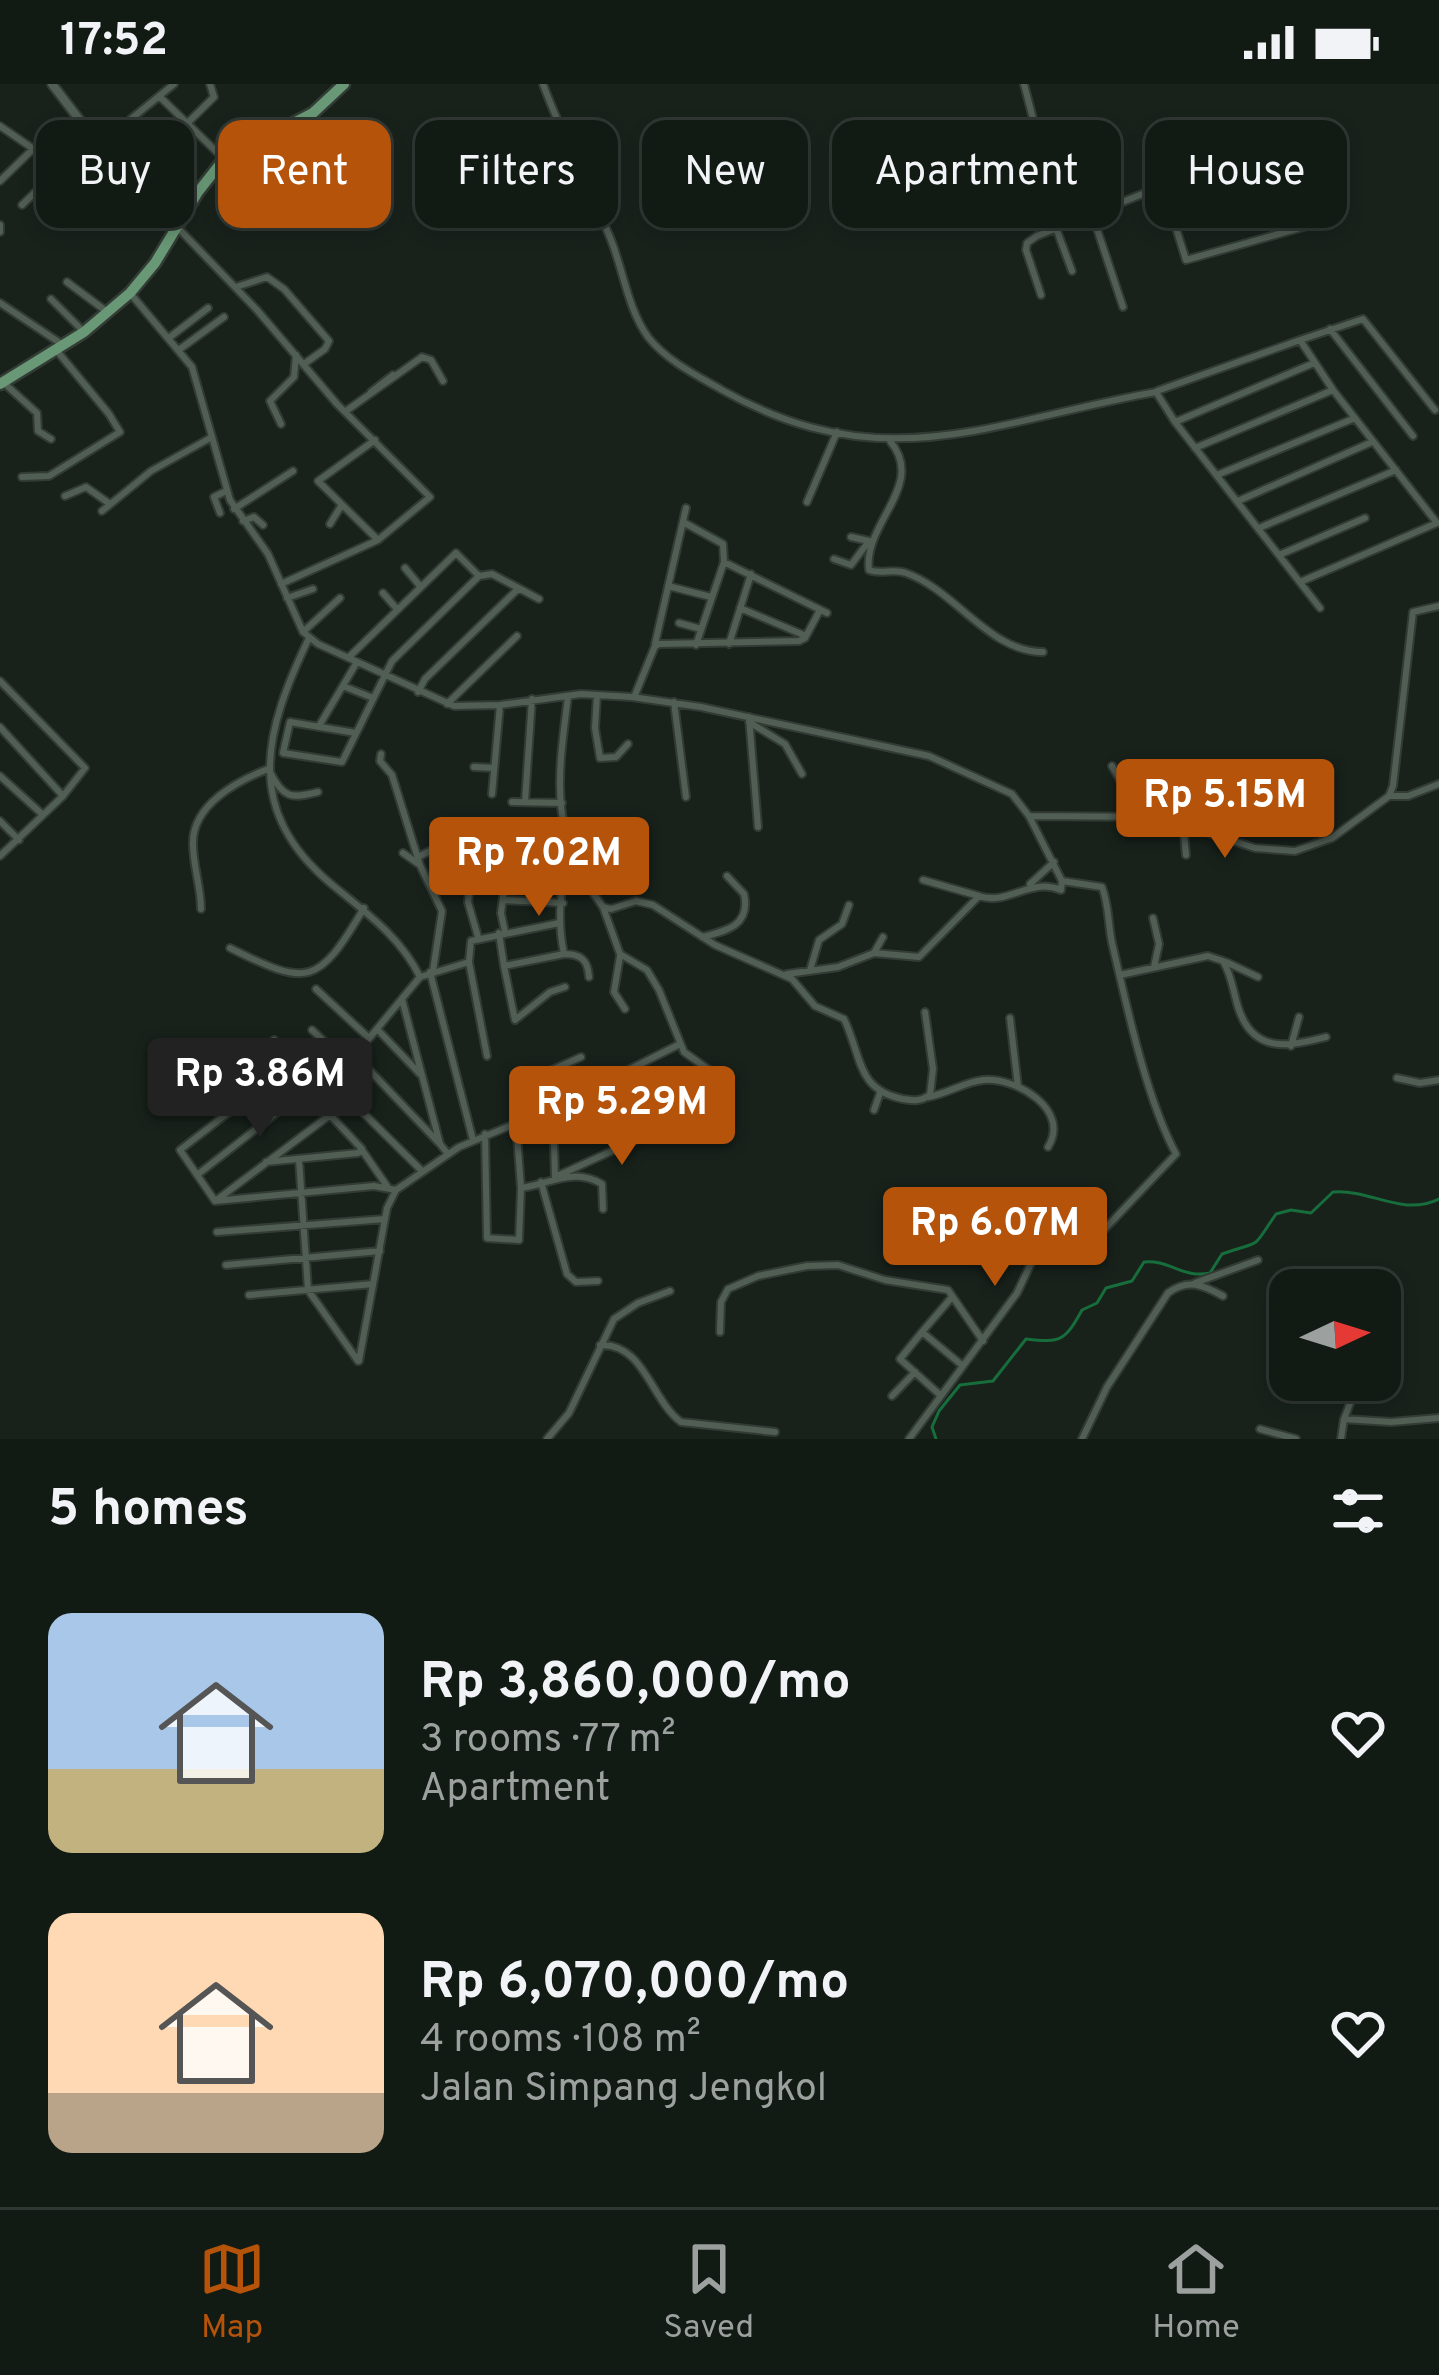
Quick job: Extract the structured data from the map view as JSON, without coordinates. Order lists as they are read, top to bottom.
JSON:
{
  "north": "right",
  "page": {
    "status": "17:52",
    "chip": [
      "Buy",
      "Rent",
      "Filters",
      "New",
      "Apartment",
      "House"
    ],
    "price": [
      "Rp 5.15M",
      "Rp 7.02M",
      "Rp 3.86M",
      "Rp 5.29M",
      "Rp 6.07M"
    ],
    "heading": "5 homes",
    "list": [
      {
        "name": "Rp 3,860,000/mo",
        "note": "3 rooms · 77 m² · Apartment"
      },
      {
        "name": "Rp 6,070,000/mo",
        "note": "4 rooms · 108 m² · Jalan Simpang Jengkol"
      }
    ],
    "tabs": ["Map", "Saved", "Home"]
  }
}
